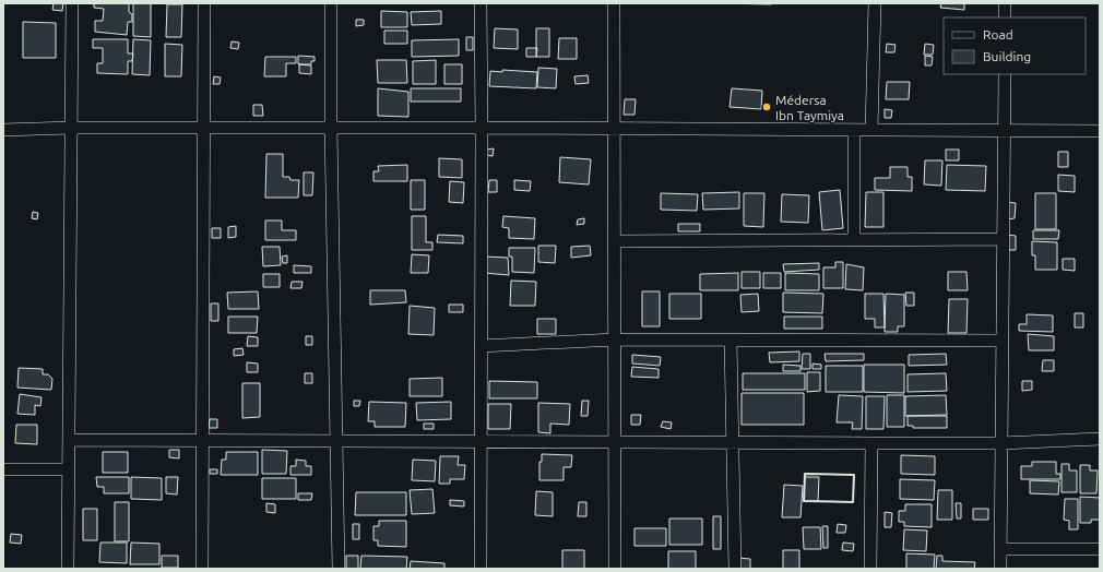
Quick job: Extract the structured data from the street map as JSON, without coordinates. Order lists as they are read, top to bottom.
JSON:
{
  "places": ["Médersa Ibn Taymiya"],
  "legend": ["Road", "Building"]
}
